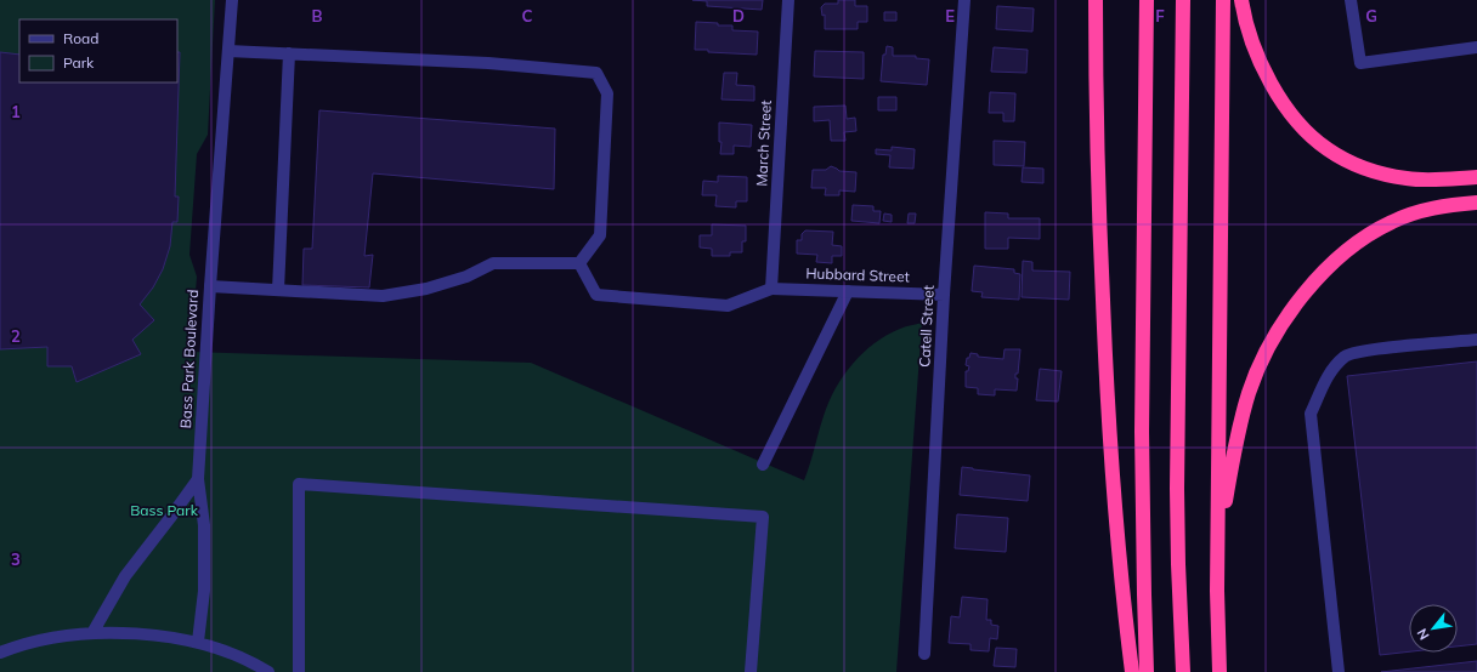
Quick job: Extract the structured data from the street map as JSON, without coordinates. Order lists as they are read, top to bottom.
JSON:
{
  "streets": {
    "street": [
      "March Street",
      "Hubbard Street",
      "Catell Street",
      "Bass Park Boulevard"
    ]
  },
  "crossings": [
    ["March Street", "Hubbard Street"],
    ["Hubbard Street", "Catell Street"]
  ],
  "parks": ["Bass Park"],
  "legend": ["Road", "Park"],
  "north": "bottom left",
  "grid": {
    "columns": [
      "B",
      "C",
      "D",
      "E",
      "F",
      "G"
    ],
    "rows": ["1", "2", "3"]
  }
}
